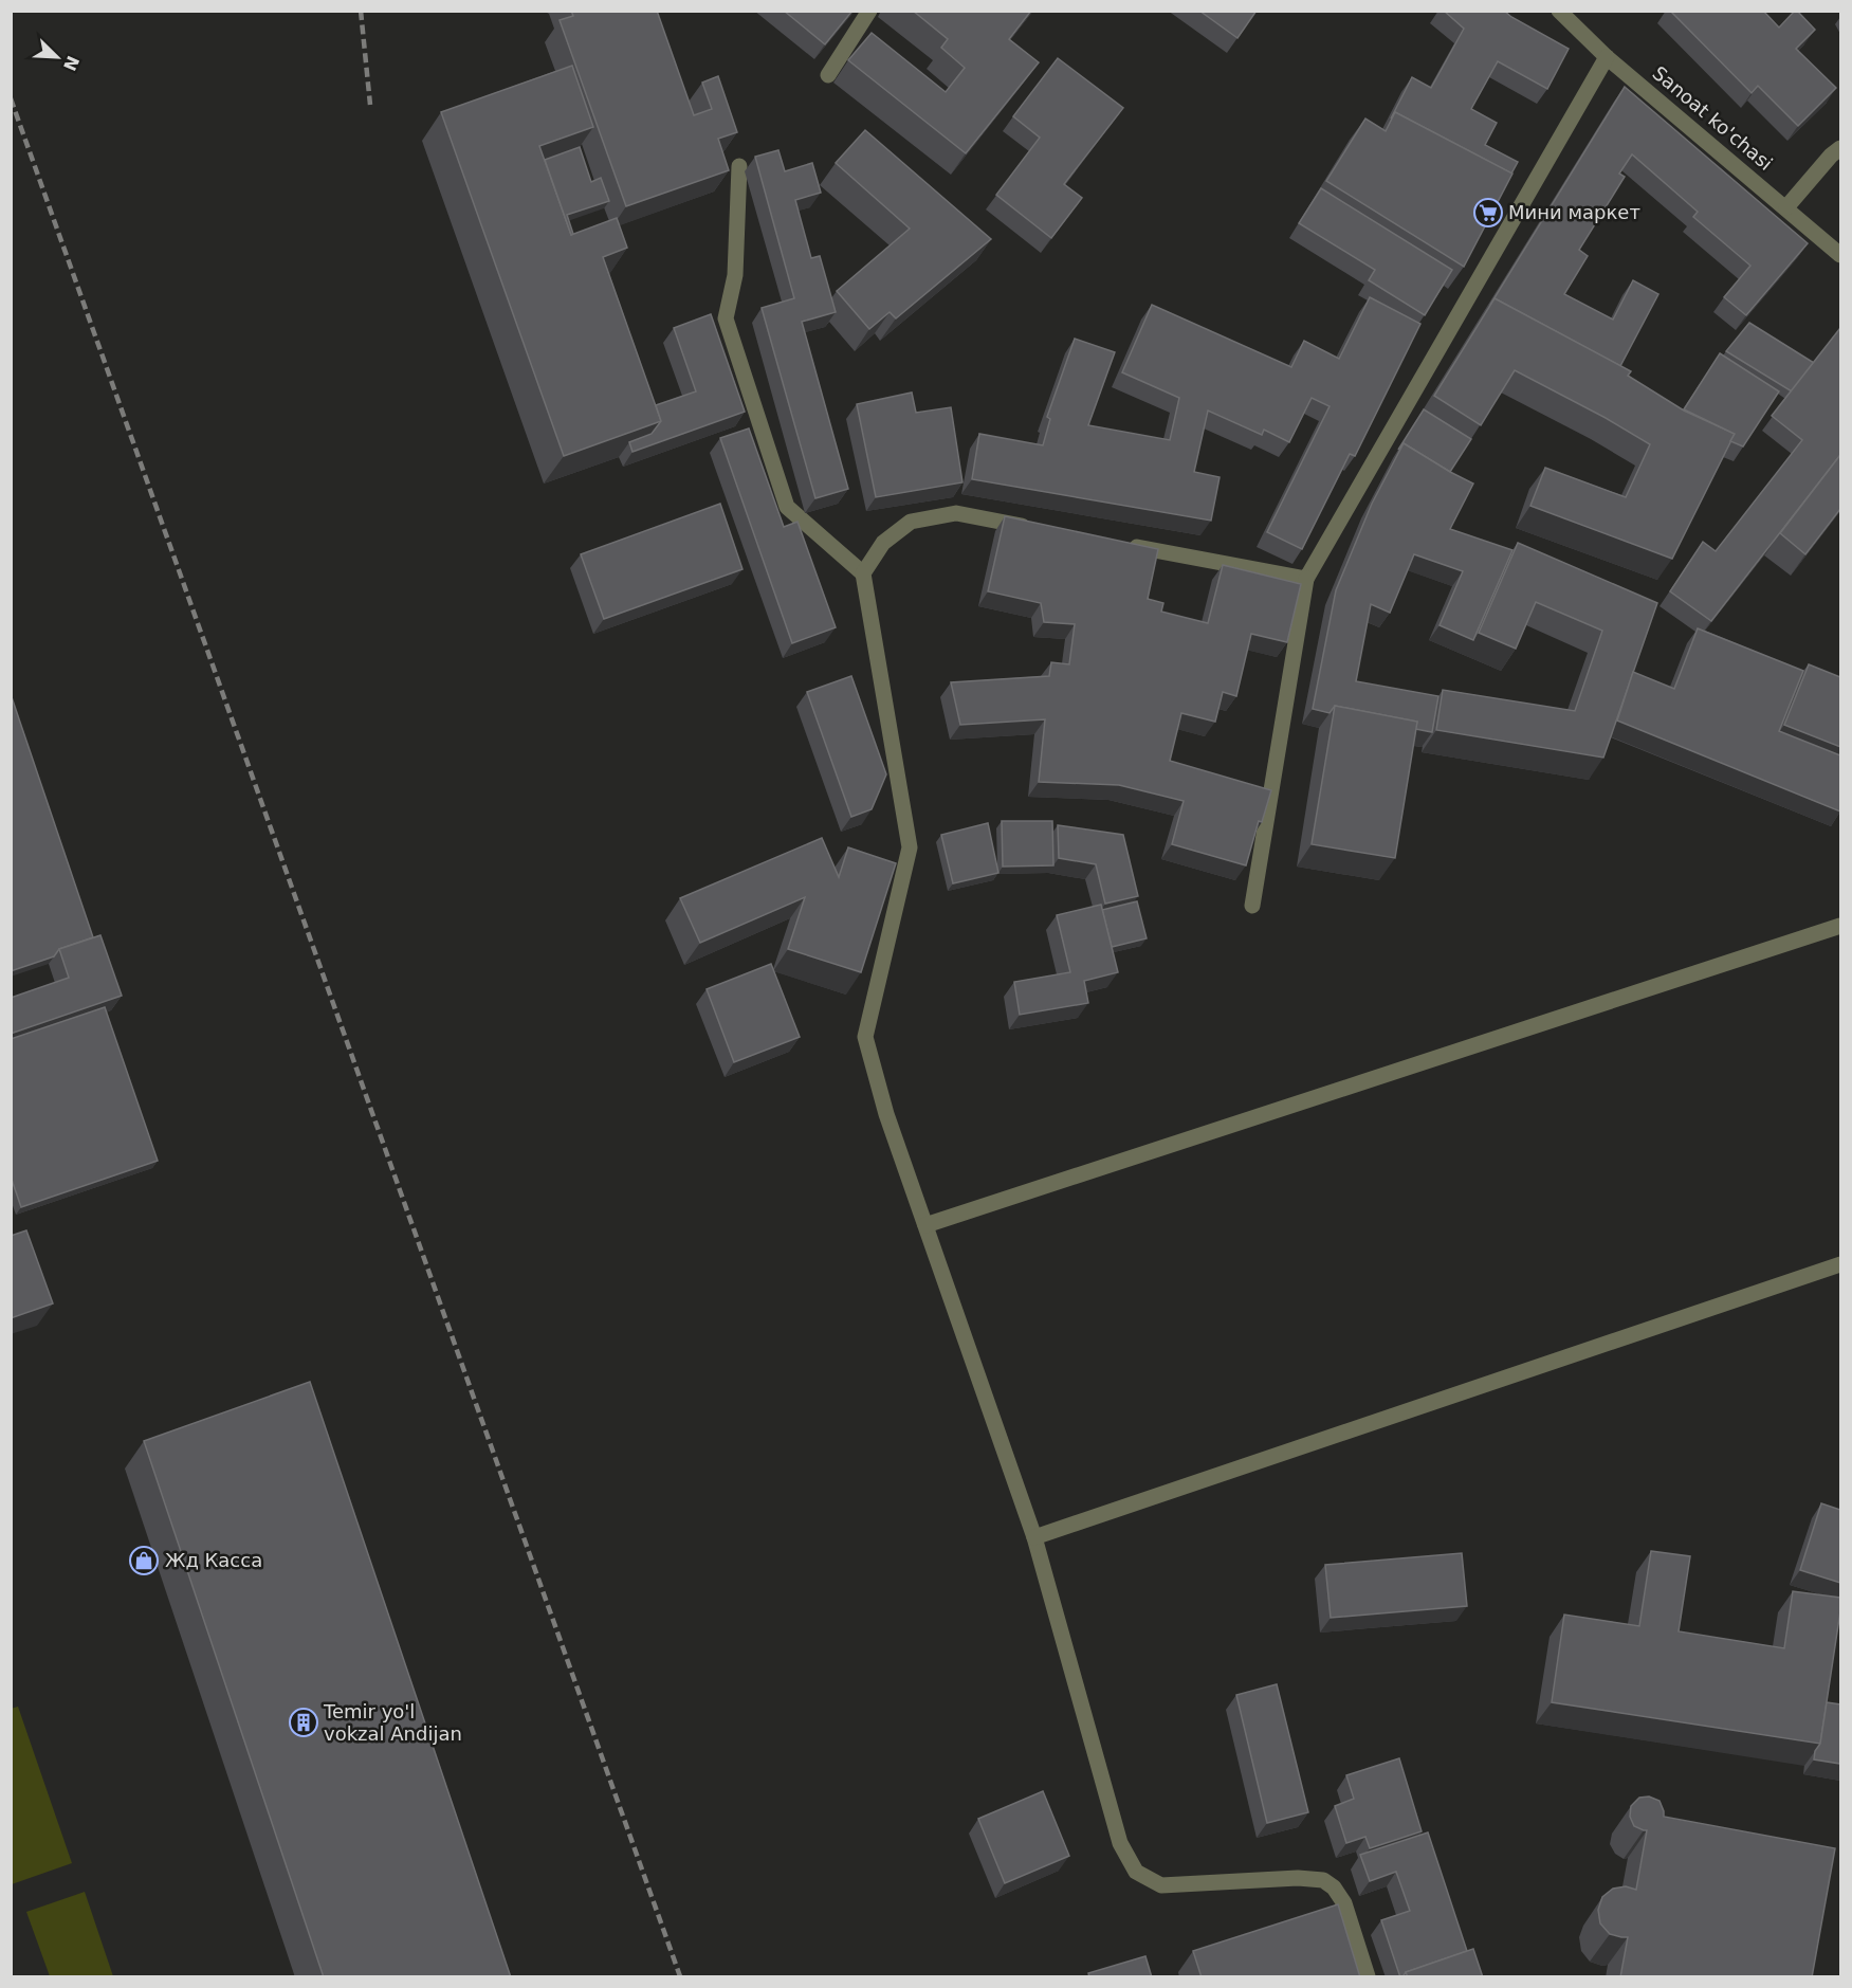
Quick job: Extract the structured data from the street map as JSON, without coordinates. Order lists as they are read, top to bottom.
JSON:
{
  "streets": {
    "street": ["Sanoat ko'chasi"]
  },
  "places": {
    "supermarket": ["Мини маркет"],
    "shop": ["Жд Касса"],
    "building": ["Temir yo'l vokzal Andijan"]
  },
  "north": "bottom right"
}
